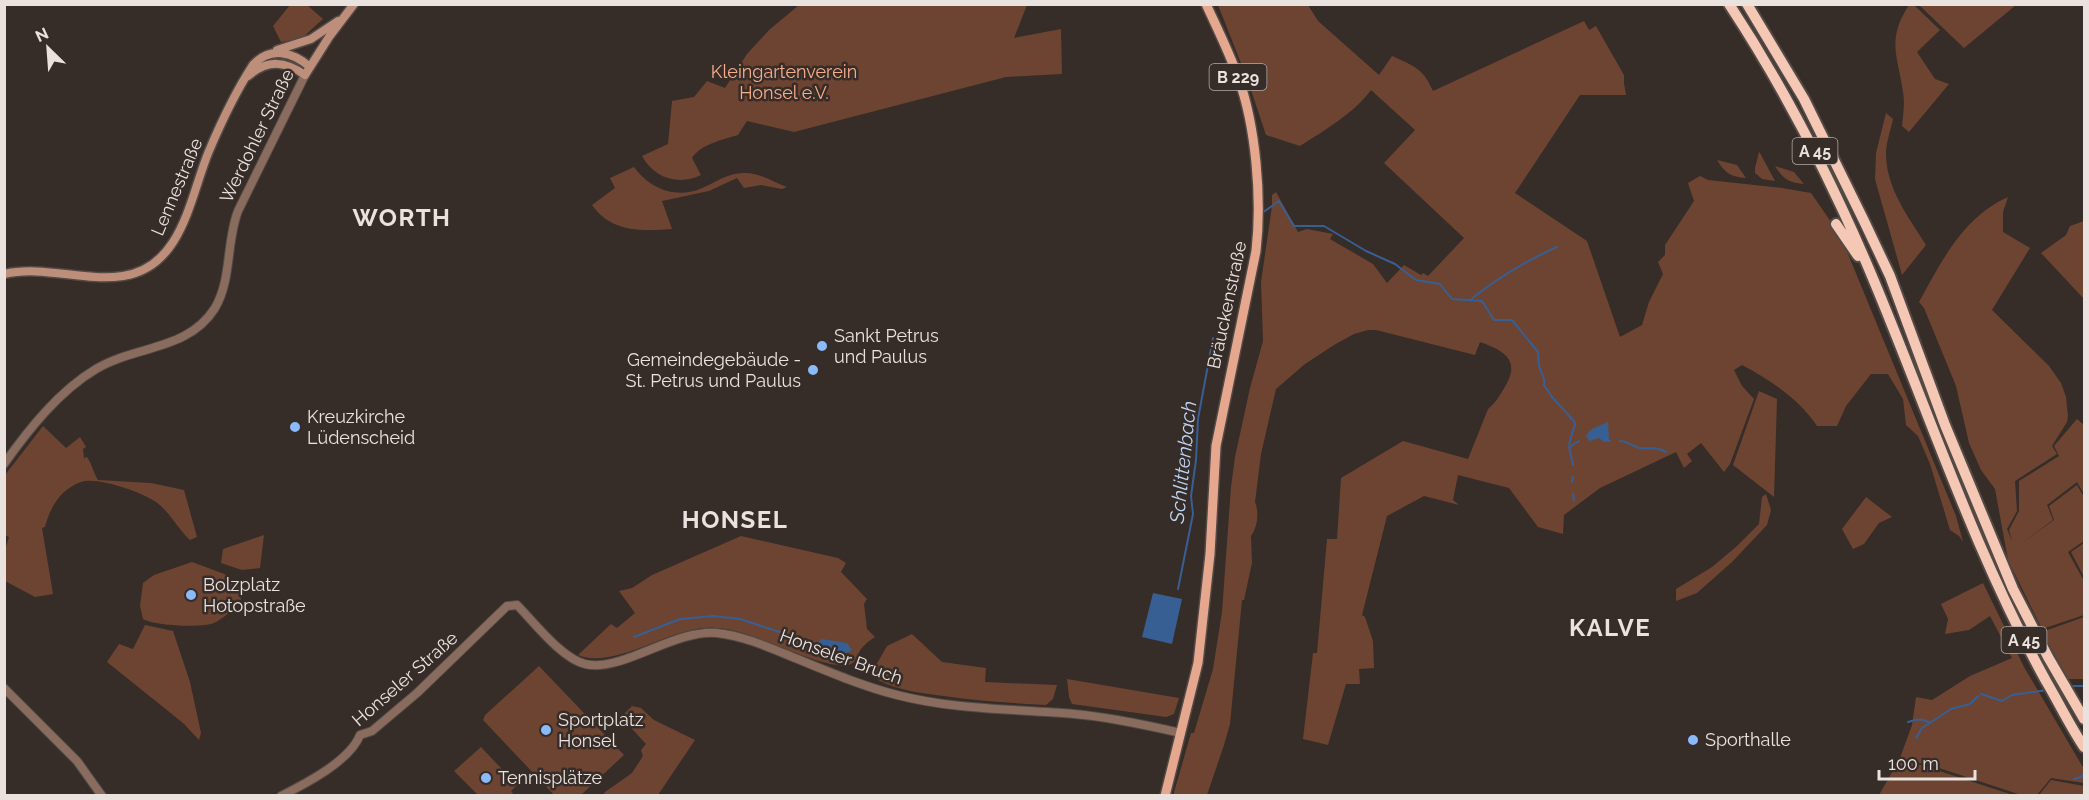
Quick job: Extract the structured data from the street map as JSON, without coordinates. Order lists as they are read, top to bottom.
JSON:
{
  "streets": {
    "highway": ["A 45"],
    "main road": [
      "B 229",
      "Werdohler Straße",
      "Lennestraße",
      "Bräuckenstraße"
    ],
    "street": ["Honseler Bruch", "Honseler Straße"]
  },
  "crossings": [
    ["Bräuckenstraße", "Honseler Bruch"],
    ["Honseler Bruch", "Honseler Straße"]
  ],
  "districts": ["WORTH", "HONSEL", "KALVE"],
  "water": ["Schlittenbach"],
  "parks": ["Kleingartenverein Honsel e.V."],
  "places": [
    "Sankt Petrus und Paulus",
    "Gemeindegebäude - St. Petrus und Paulus",
    "Kreuzkirche Lüdenscheid",
    "Bolzplatz Hotopstraße",
    "Sportplatz Honsel",
    "Sporthalle",
    "Tennisplätze"
  ],
  "scale_bar": "100 m",
  "north": "top left"
}
